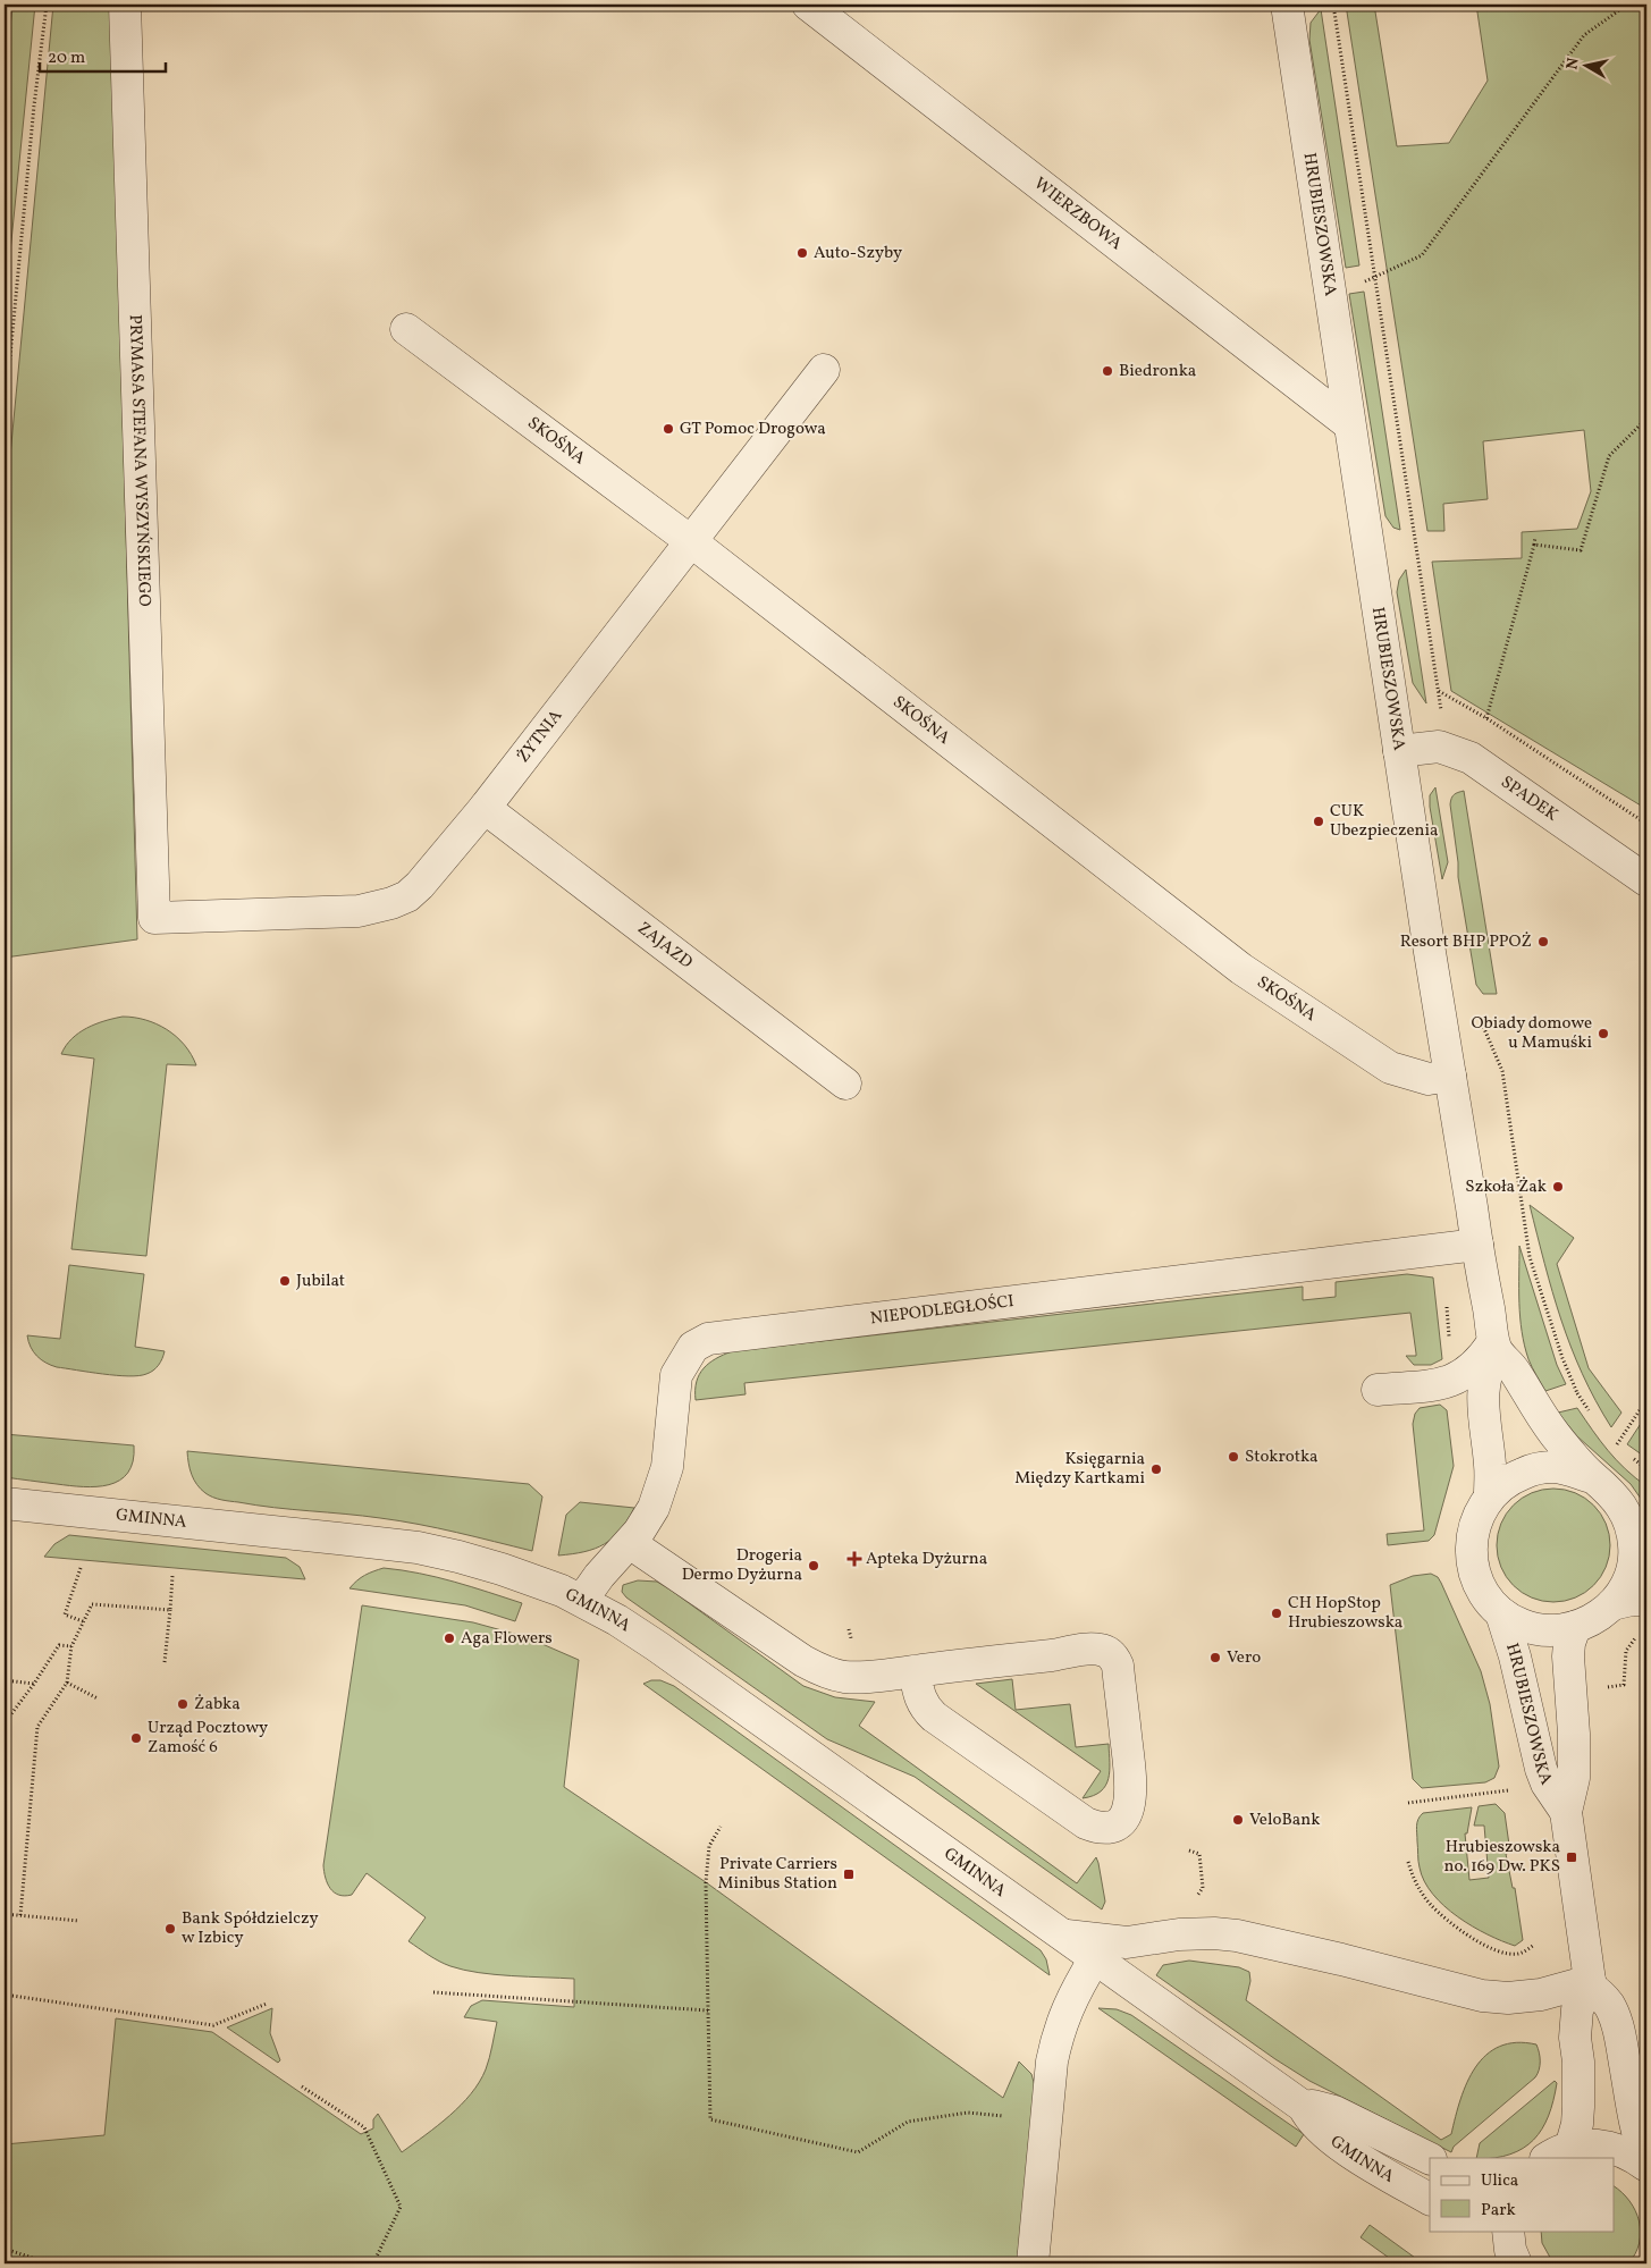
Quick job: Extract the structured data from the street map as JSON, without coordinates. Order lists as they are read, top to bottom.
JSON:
{
  "streets": {
    "street": [
      "WIERZBOWA",
      "HRUBIESZOWSKA",
      "SKOŚNA",
      "PRYMASA STEFANA WYSZYŃSKIEGO",
      "ŻYTNIA",
      "SPADEK",
      "ZAJAZD",
      "NIEPODLEGŁOŚCI",
      "GMINNA"
    ]
  },
  "crossings": [
    ["WIERZBOWA", "HRUBIESZOWSKA"],
    ["HRUBIESZOWSKA", "SKOŚNA"],
    ["HRUBIESZOWSKA", "SPADEK"],
    ["HRUBIESZOWSKA", "NIEPODLEGŁOŚCI"],
    ["SKOŚNA", "ŻYTNIA"],
    ["PRYMASA STEFANA WYSZYŃSKIEGO", "ŻYTNIA"],
    ["ŻYTNIA", "ZAJAZD"],
    ["NIEPODLEGŁOŚCI", "GMINNA"]
  ],
  "places": {
    "other": [
      "Auto-Szyby",
      "Biedronka",
      "GT Pomoc Drogowa",
      "CUK Ubezpieczenia",
      "Resort BHP PPOŻ",
      "Obiady domowe u Mamuśki",
      "Szkoła Żak",
      "Jubilat",
      "Stokrotka",
      "Księgarnia Między Kartkami",
      "Drogeria Dermo Dyżurna",
      "CH HopStop Hrubieszowska",
      "Aga Flowers",
      "Vero",
      "Żabka",
      "Urząd Pocztowy Zamość 6",
      "VeloBank",
      "Bank Spółdzielczy w Izbicy"
    ],
    "health": ["Apteka Dyżurna"],
    "transit": ["Hrubieszowska no. 169 Dw. PKS", "Private Carriers Minibus Station"]
  },
  "legend": ["Ulica", "Park"],
  "scale_bar": "20 m",
  "north": "left"
}
